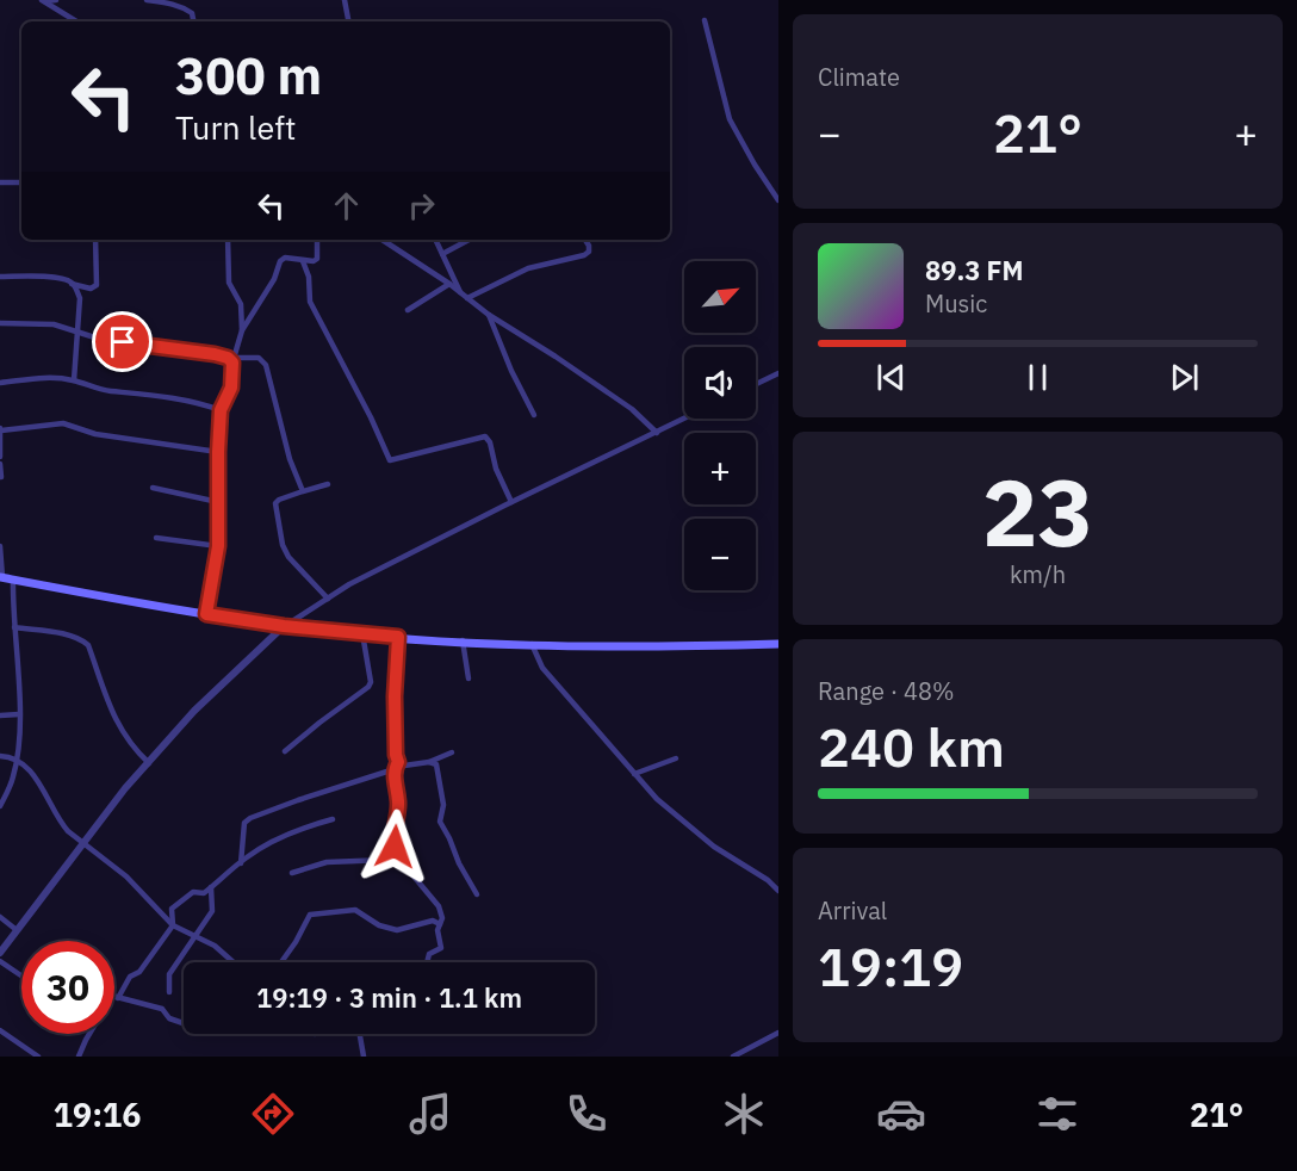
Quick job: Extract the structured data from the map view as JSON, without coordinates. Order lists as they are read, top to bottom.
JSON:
{
  "north": "top right",
  "page": {
    "tile": [
      "Climate",
      ["23", "km/h"],
      ["Range · 48%", "240 km"],
      ["Arrival", "19:19"]
    ],
    "turn": ["300 m", "Turn left"],
    "heat": ["−", "21°", "+"],
    "song": ["89.3 FM", "Music"],
    "map_buttons": ["+", "−"],
    "limit": "30",
    "trip": "19:19 · 3 min · 1.1 km",
    "tabs": ["19:16", "21°"]
  }
}
